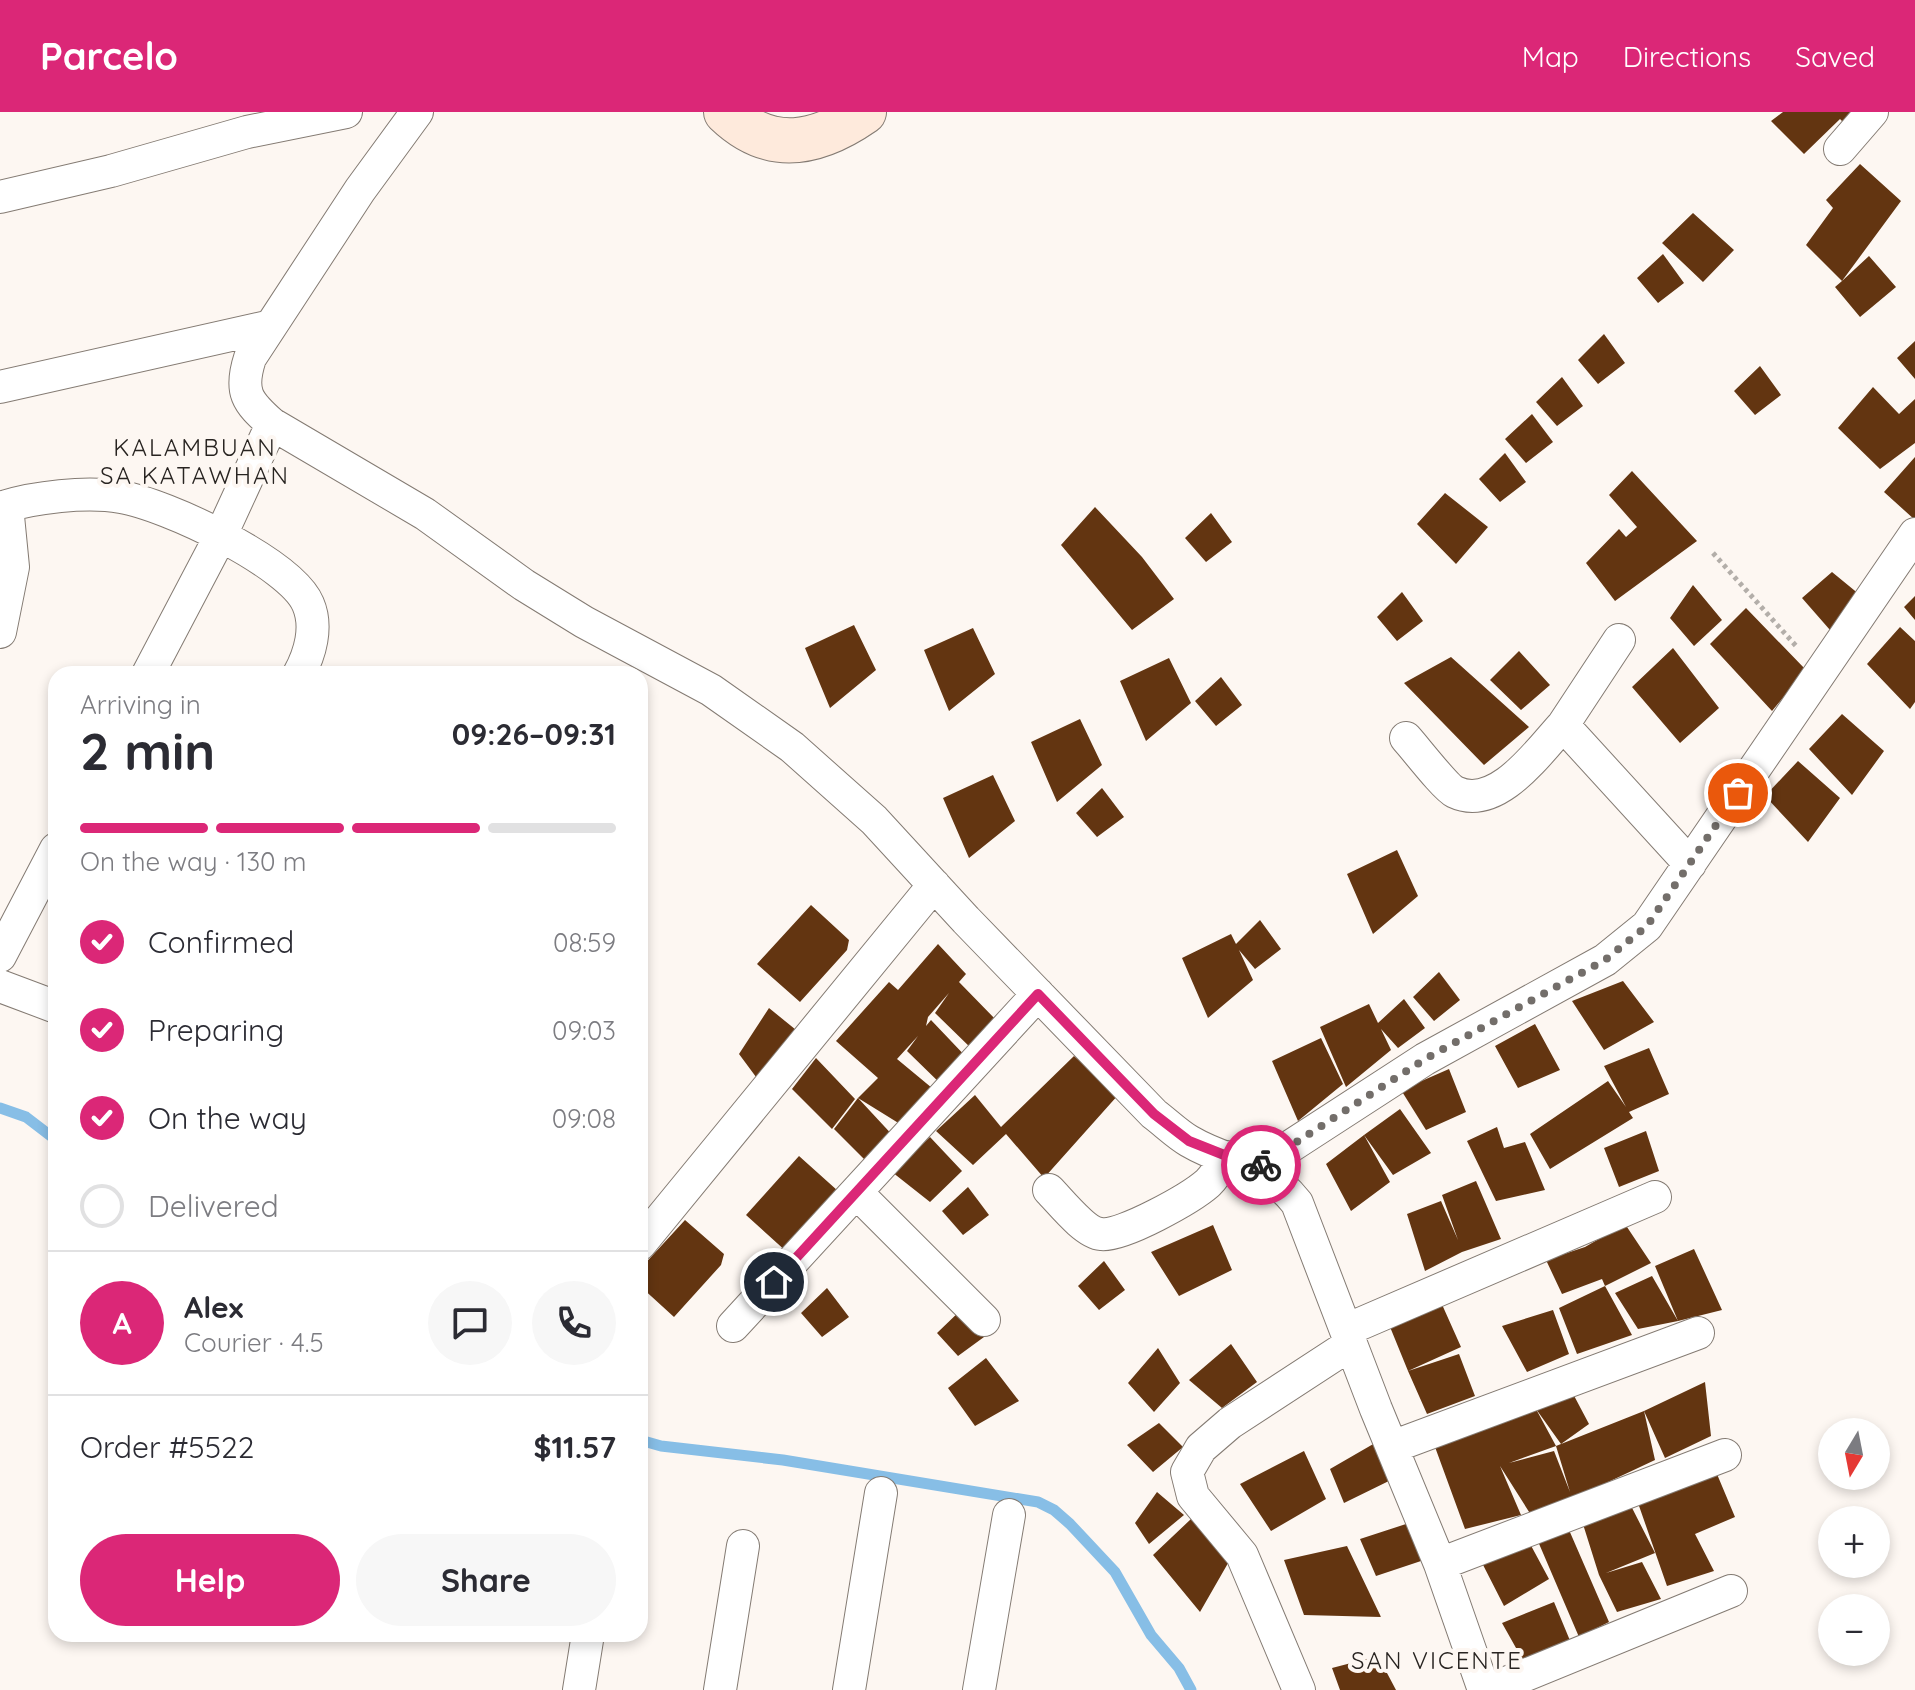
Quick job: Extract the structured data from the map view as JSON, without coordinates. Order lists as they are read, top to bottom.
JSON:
{
  "districts": ["KALAMBUAN SA KATAWHAN", "SAN VICENTE"],
  "north": "bottom",
  "page": {
    "header": "Parcelo",
    "nav": ["Map", "Directions", "Saved"],
    "heading": ["2 min", "Arriving in", "09:26–09:31"],
    "panel": [
      "Alex",
      "Courier · 4.5",
      "Order #5522",
      "$11.57"
    ],
    "bar": "On the way · 130 m",
    "list": [
      ["Confirmed", "08:59"],
      ["Preparing", "09:03"],
      ["On the way", "09:08"],
      "Delivered"
    ],
    "round": "A",
    "map_buttons": ["+", "−"],
    "buttons": ["Help", "Share"]
  }
}
